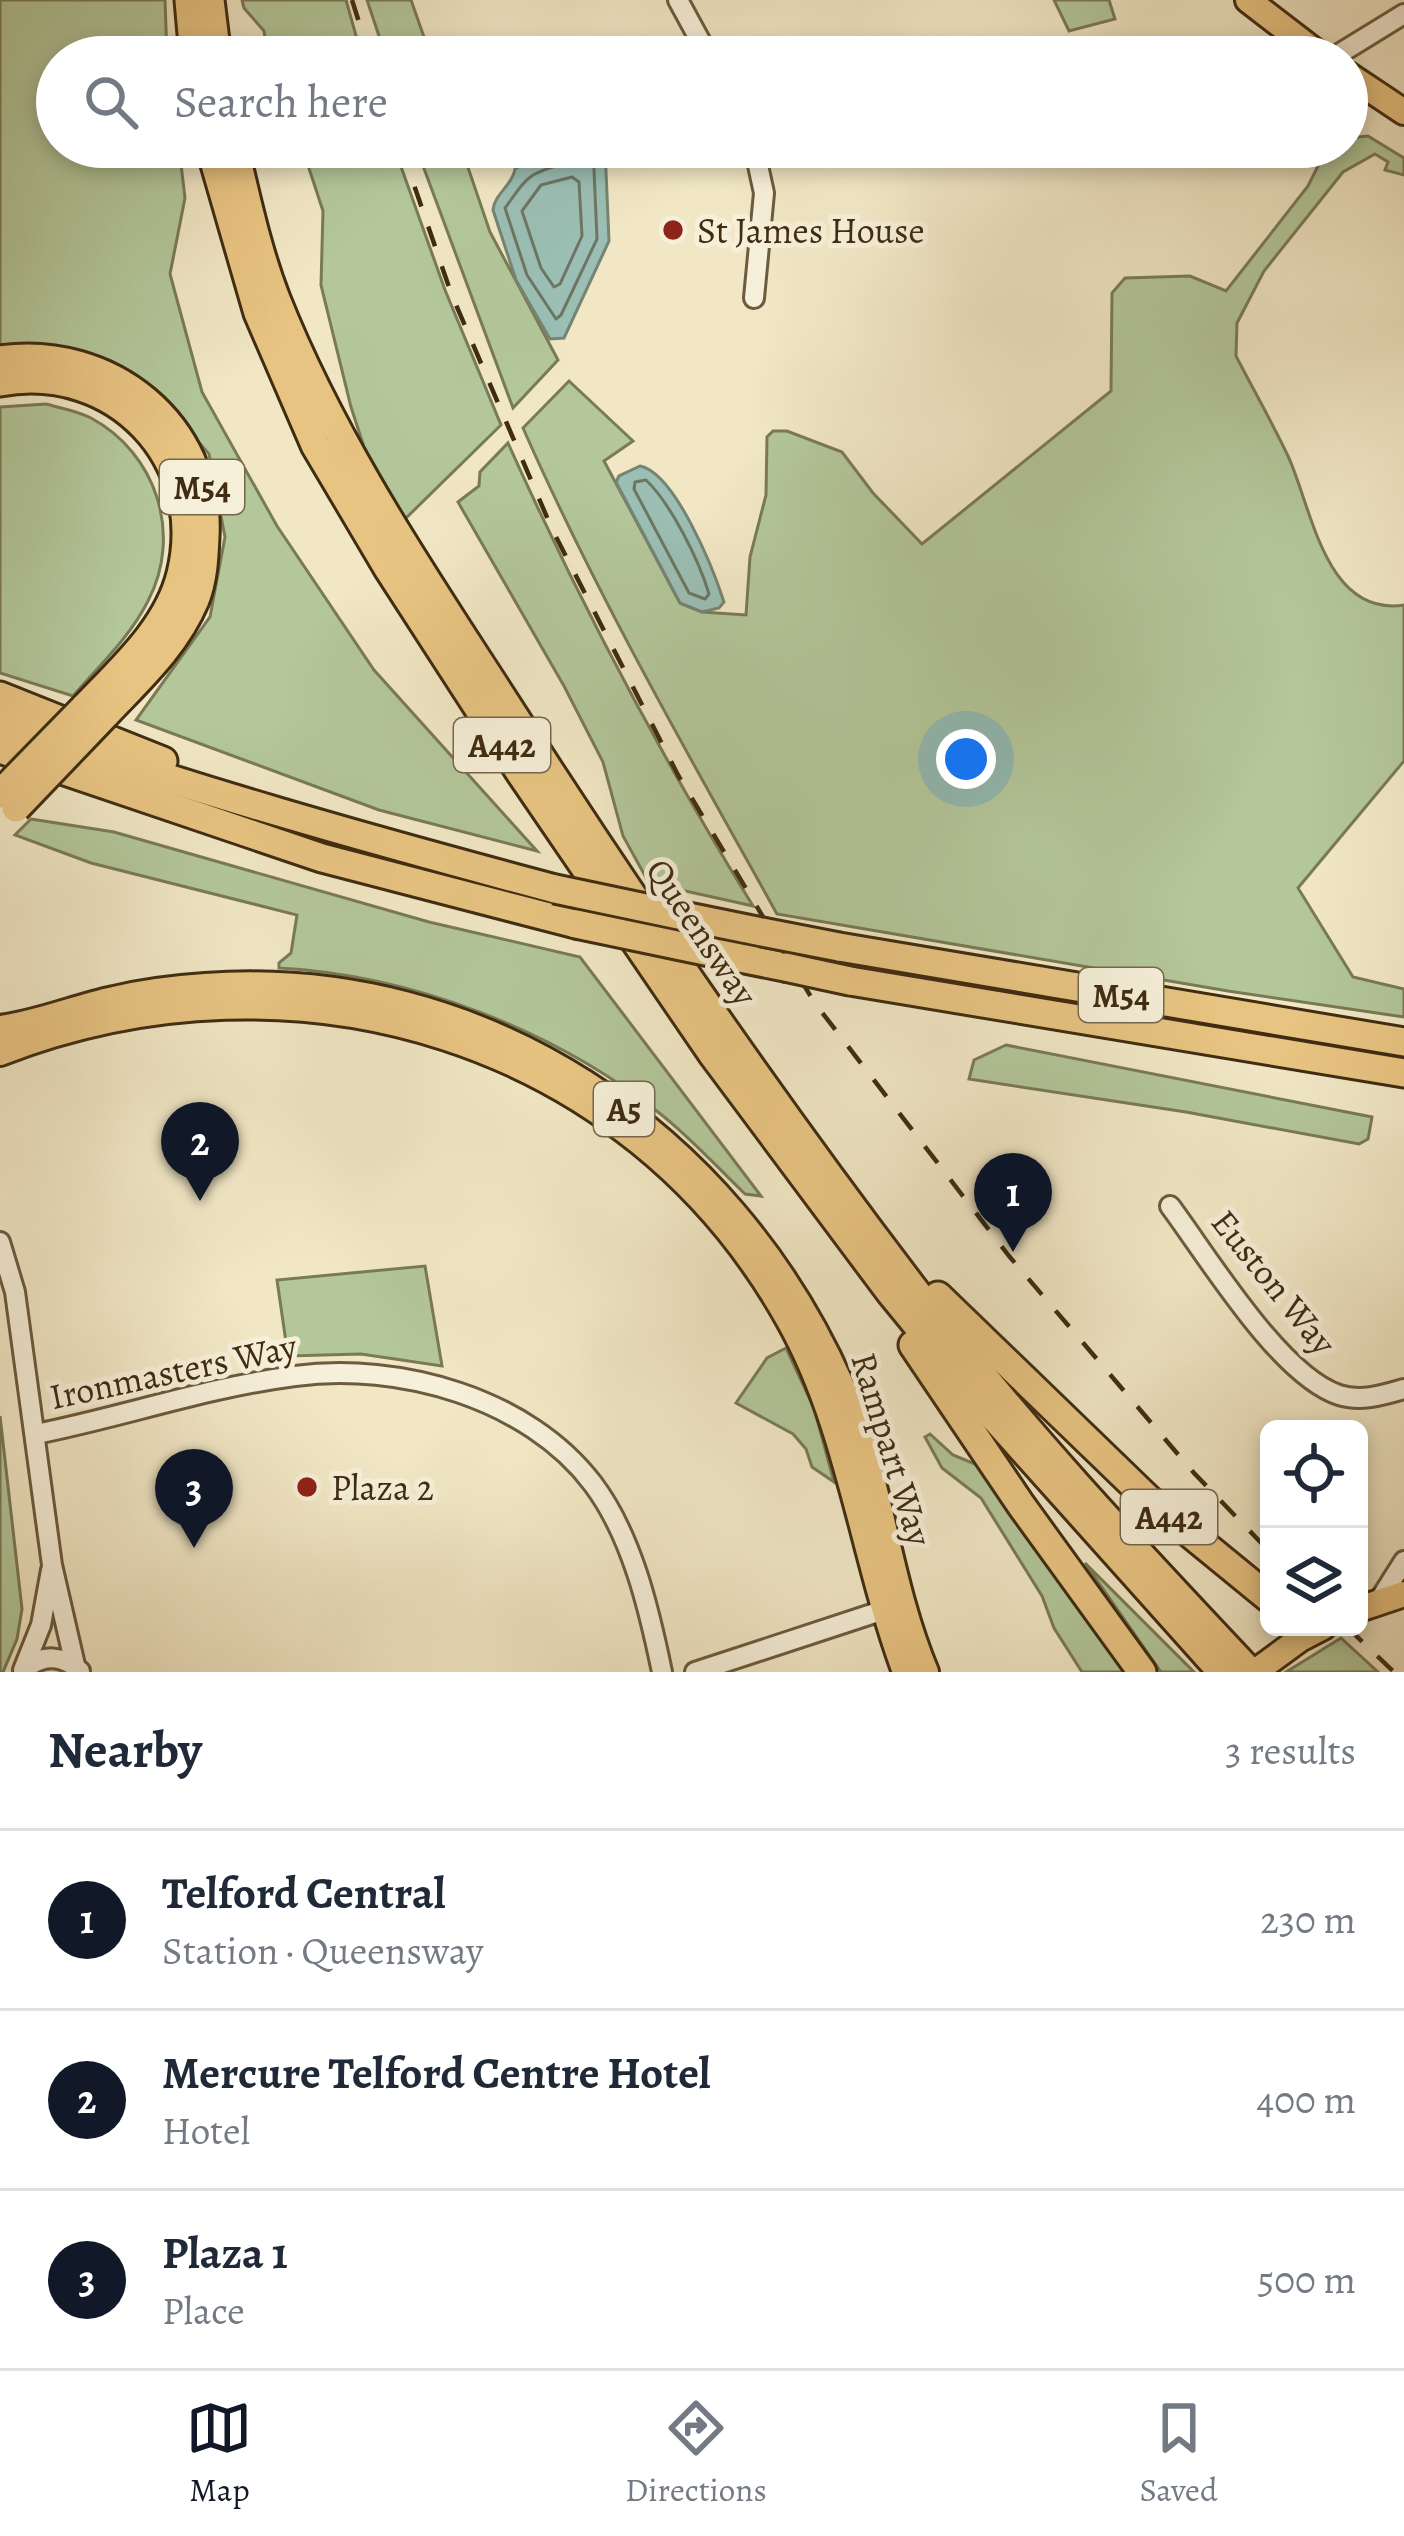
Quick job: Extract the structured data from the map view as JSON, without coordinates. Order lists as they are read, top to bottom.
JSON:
{
  "streets": {
    "highway": ["M54", "A442", "Queensway"],
    "main road": ["A5", "Rampart Way"],
    "street": ["Euston Way", "Ironmasters Way"]
  },
  "crossings": [
    ["A442", "Queensway"]
  ],
  "places": ["St James House", "Plaza 2"],
  "page": {
    "search": "Search here",
    "pins": ["2", "1", "3"],
    "heading": ["Nearby", "3 results"],
    "list": [
      {
        "mark": "1",
        "name": "Telford Central",
        "note": "Station · Queensway",
        "value": "230 m"
      },
      {
        "mark": "2",
        "name": "Mercure Telford Centre Hotel",
        "note": "Hotel",
        "value": "400 m"
      },
      {
        "mark": "3",
        "name": "Plaza 1",
        "note": "Place",
        "value": "500 m"
      }
    ],
    "nav": ["Map", "Directions", "Saved"]
  }
}
